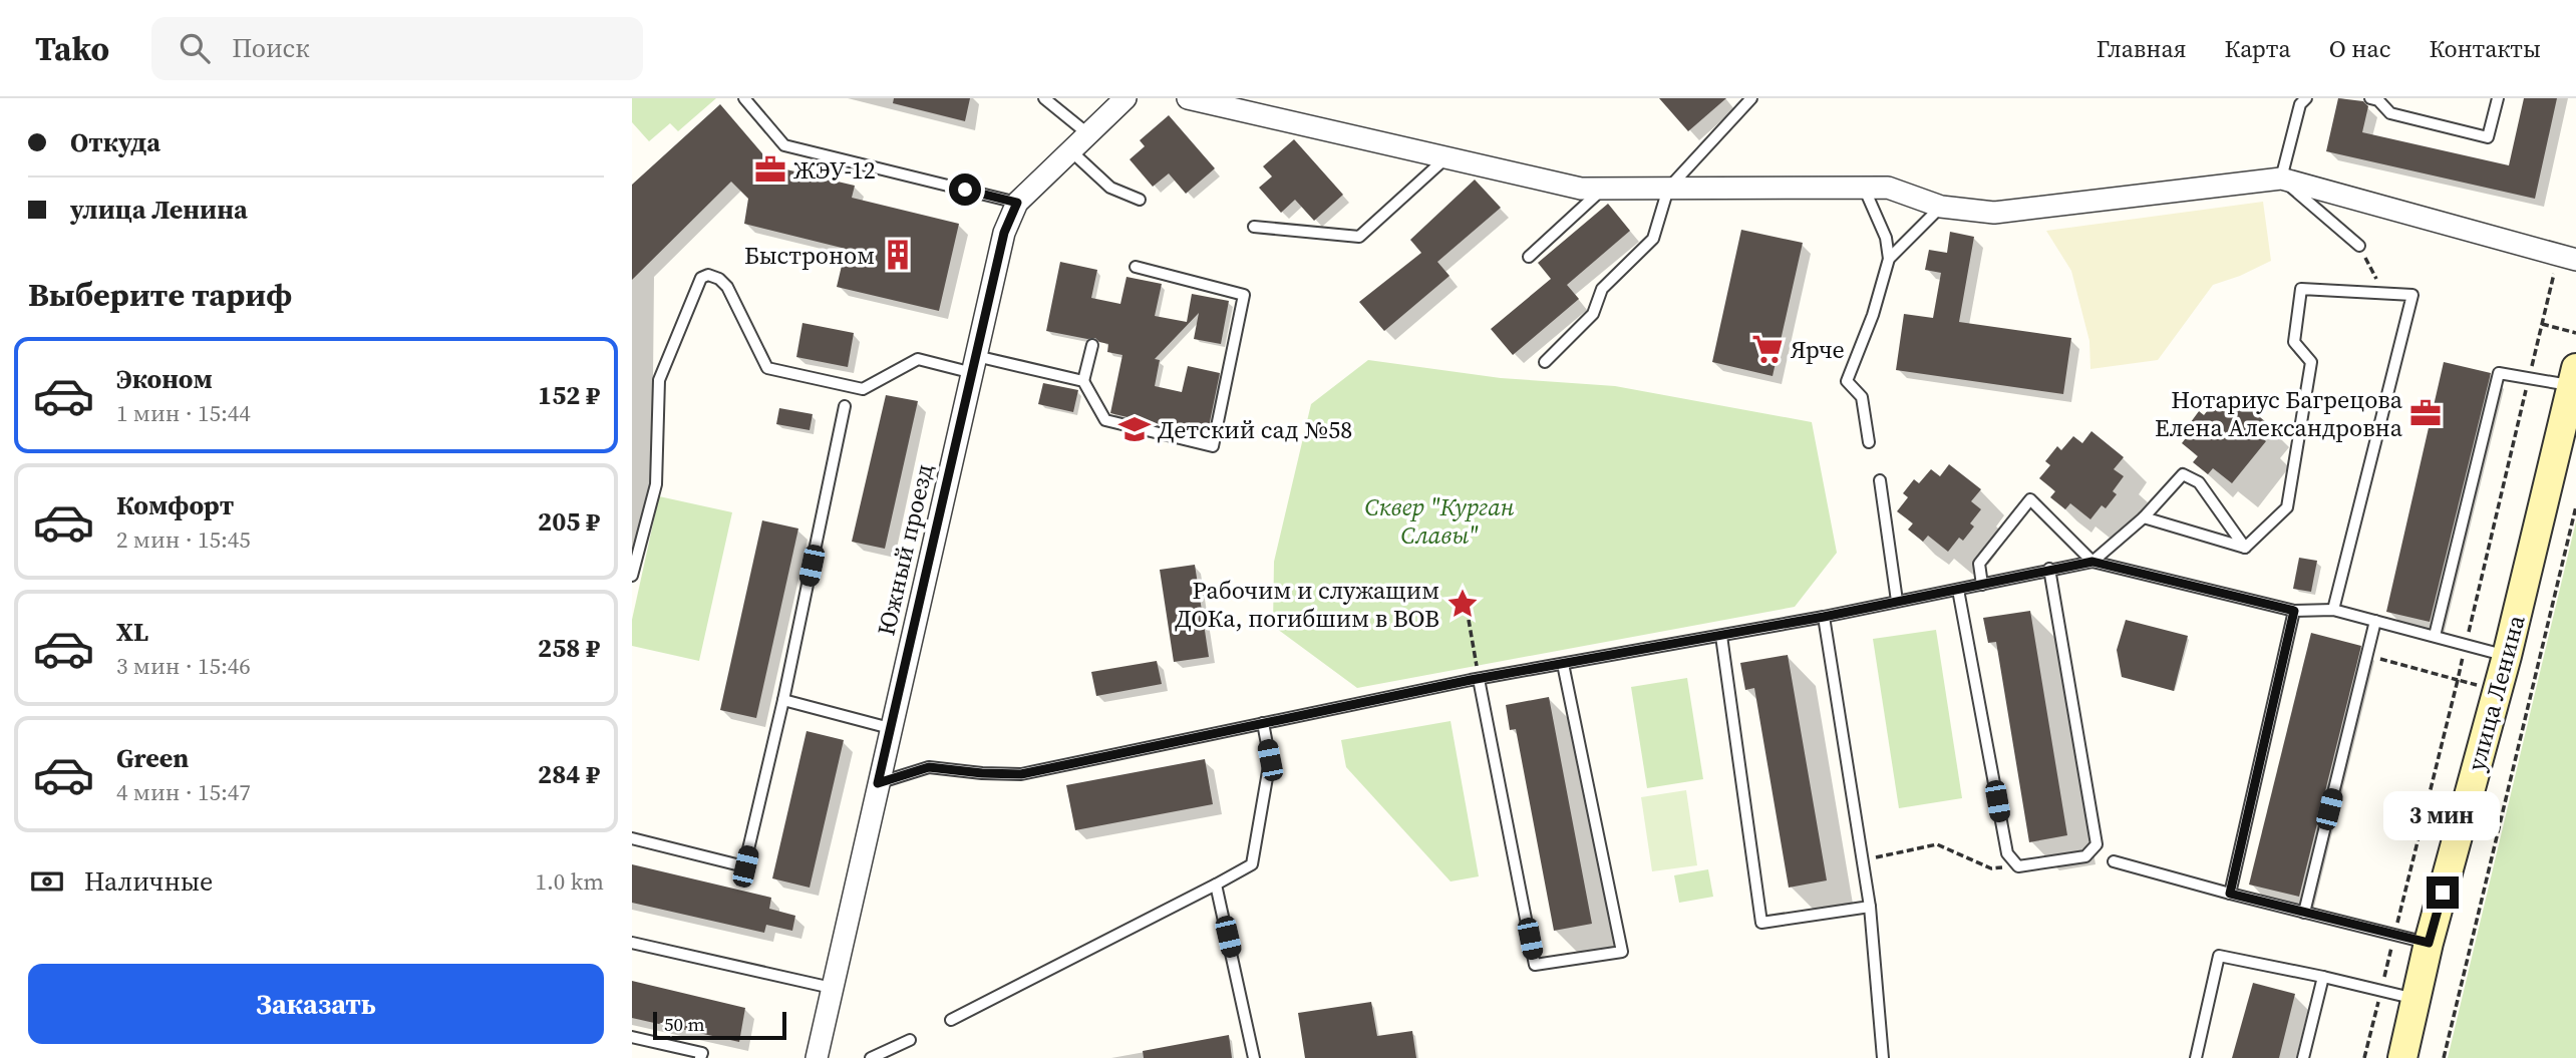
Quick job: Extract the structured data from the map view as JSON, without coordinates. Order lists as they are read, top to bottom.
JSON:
{
  "streets": {
    "street": ["Южный проезд", "улица Ленина"]
  },
  "parks": ["Сквер \"Курган Славы\""],
  "places": {
    "office": ["ЖЭУ-12", "Нотариус Багрецова Елена Александровна"],
    "building": ["Быстроном"],
    "supermarket": ["Ярче"],
    "school or university": ["Детский сад №58"],
    "place": ["Рабочим и служащим ДОКа, погибшим в ВОВ"]
  },
  "scale_bar": "50 m",
  "page": {
    "header": "Tako",
    "search": "Поиск",
    "nav": [
      "Главная",
      "Карта",
      "О нас",
      "Контакты"
    ],
    "banner": ["Откуда", "улица Ленина"],
    "heading": "Выберите тариф",
    "list": [
      {
        "name": "Эконом",
        "note": "1 мин · 15:44",
        "value": "152 ₽"
      },
      {
        "name": "Комфорт",
        "note": "2 мин · 15:45",
        "value": "205 ₽"
      },
      {
        "name": "XL",
        "note": "3 мин · 15:46",
        "value": "258 ₽"
      },
      {
        "name": "Green",
        "note": "4 мин · 15:47",
        "value": "284 ₽"
      }
    ],
    "bubble": "3 мин",
    "pay": ["Наличные", "1.0 km"],
    "buttons": "Заказать",
    "scale": "50 m"
  }
}
